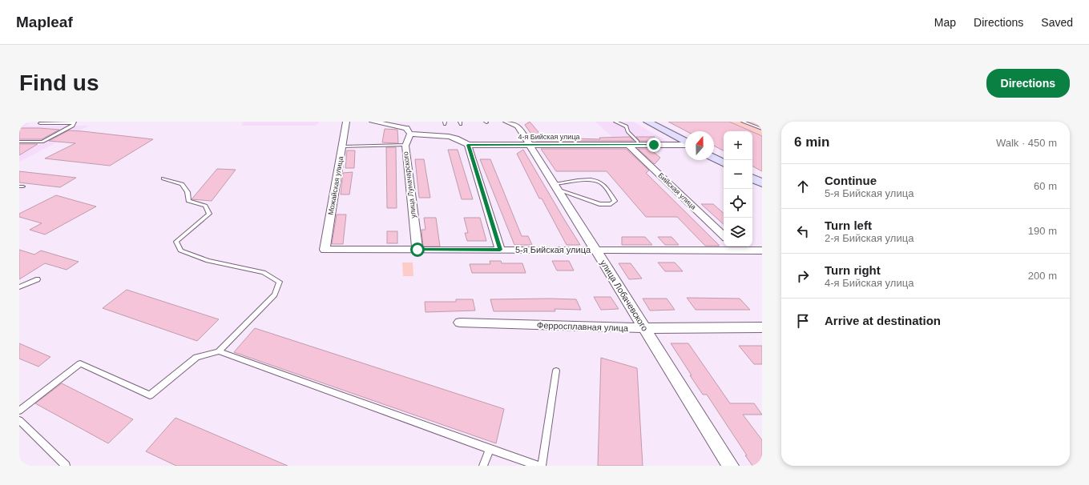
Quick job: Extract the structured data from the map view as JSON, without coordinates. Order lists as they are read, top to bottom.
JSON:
{
  "streets": {
    "street": [
      "4-я Бийская улица",
      "улица Луначарского",
      "Можайская улица",
      "Бийская улица",
      "5-я Бийская улица",
      "улица Лобачевского",
      "Ферросплавная улица"
    ]
  },
  "crossings": [
    ["4-я Бийская улица", "улица Луначарского"],
    ["4-я Бийская улица", "Бийская улица"],
    ["4-я Бийская улица", "улица Лобачевского"],
    ["улица Луначарского", "5-я Бийская улица"],
    ["Можайская улица", "5-я Бийская улица"],
    ["5-я Бийская улица", "улица Лобачевского"],
    ["улица Лобачевского", "Ферросплавная улица"]
  ],
  "north": "top",
  "page": {
    "header": "Mapleaf",
    "nav": ["Map", "Directions", "Saved"],
    "buttons": "Directions",
    "title": "Find us",
    "heading": ["6 min", "Walk · 450 m"],
    "map_buttons": ["+", "−"],
    "list": [
      ["Continue", "5-я Бийская улица", "60 m"],
      ["Turn left", "2-я Бийская улица", "190 m"],
      ["Turn right", "4-я Бийская улица", "200 m"],
      "Arrive at destination"
    ]
  }
}
